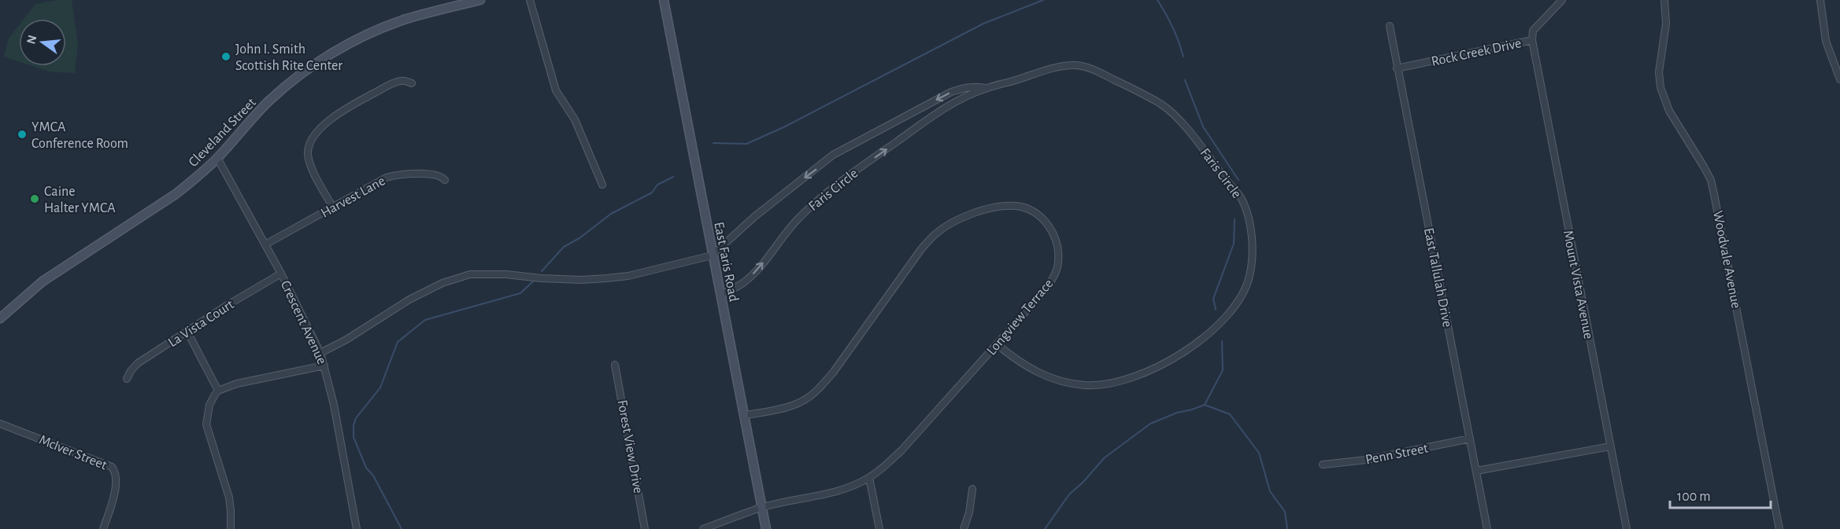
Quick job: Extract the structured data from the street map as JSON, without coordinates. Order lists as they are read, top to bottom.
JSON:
{
  "streets": {
    "street": [
      "Rock Creek Drive",
      "Cleveland Street",
      "Faris Circle",
      "Harvest Lane",
      "Woodvale Avenue",
      "East Faris Road",
      "East Tallulah Drive",
      "Mount Vista Avenue",
      "Longview Terrace",
      "Crescent Avenue",
      "La Vista Court",
      "Forest View Drive",
      "McIver Street",
      "Penn Street"
    ]
  },
  "crossings": [
    ["Rock Creek Drive", "East Tallulah Drive"],
    ["Rock Creek Drive", "Mount Vista Avenue"],
    ["Cleveland Street", "Crescent Avenue"],
    ["Faris Circle", "East Faris Road"],
    ["Faris Circle", "Longview Terrace"],
    ["Harvest Lane", "Crescent Avenue"],
    ["East Faris Road", "Longview Terrace"],
    ["East Tallulah Drive", "Penn Street"],
    ["Crescent Avenue", "La Vista Court"]
  ],
  "places": ["John I. Smith Scottish Rite Center", "YMCA Conference Room", "Caine Halter YMCA"],
  "scale_bar": "100 m",
  "north": "left"
}
